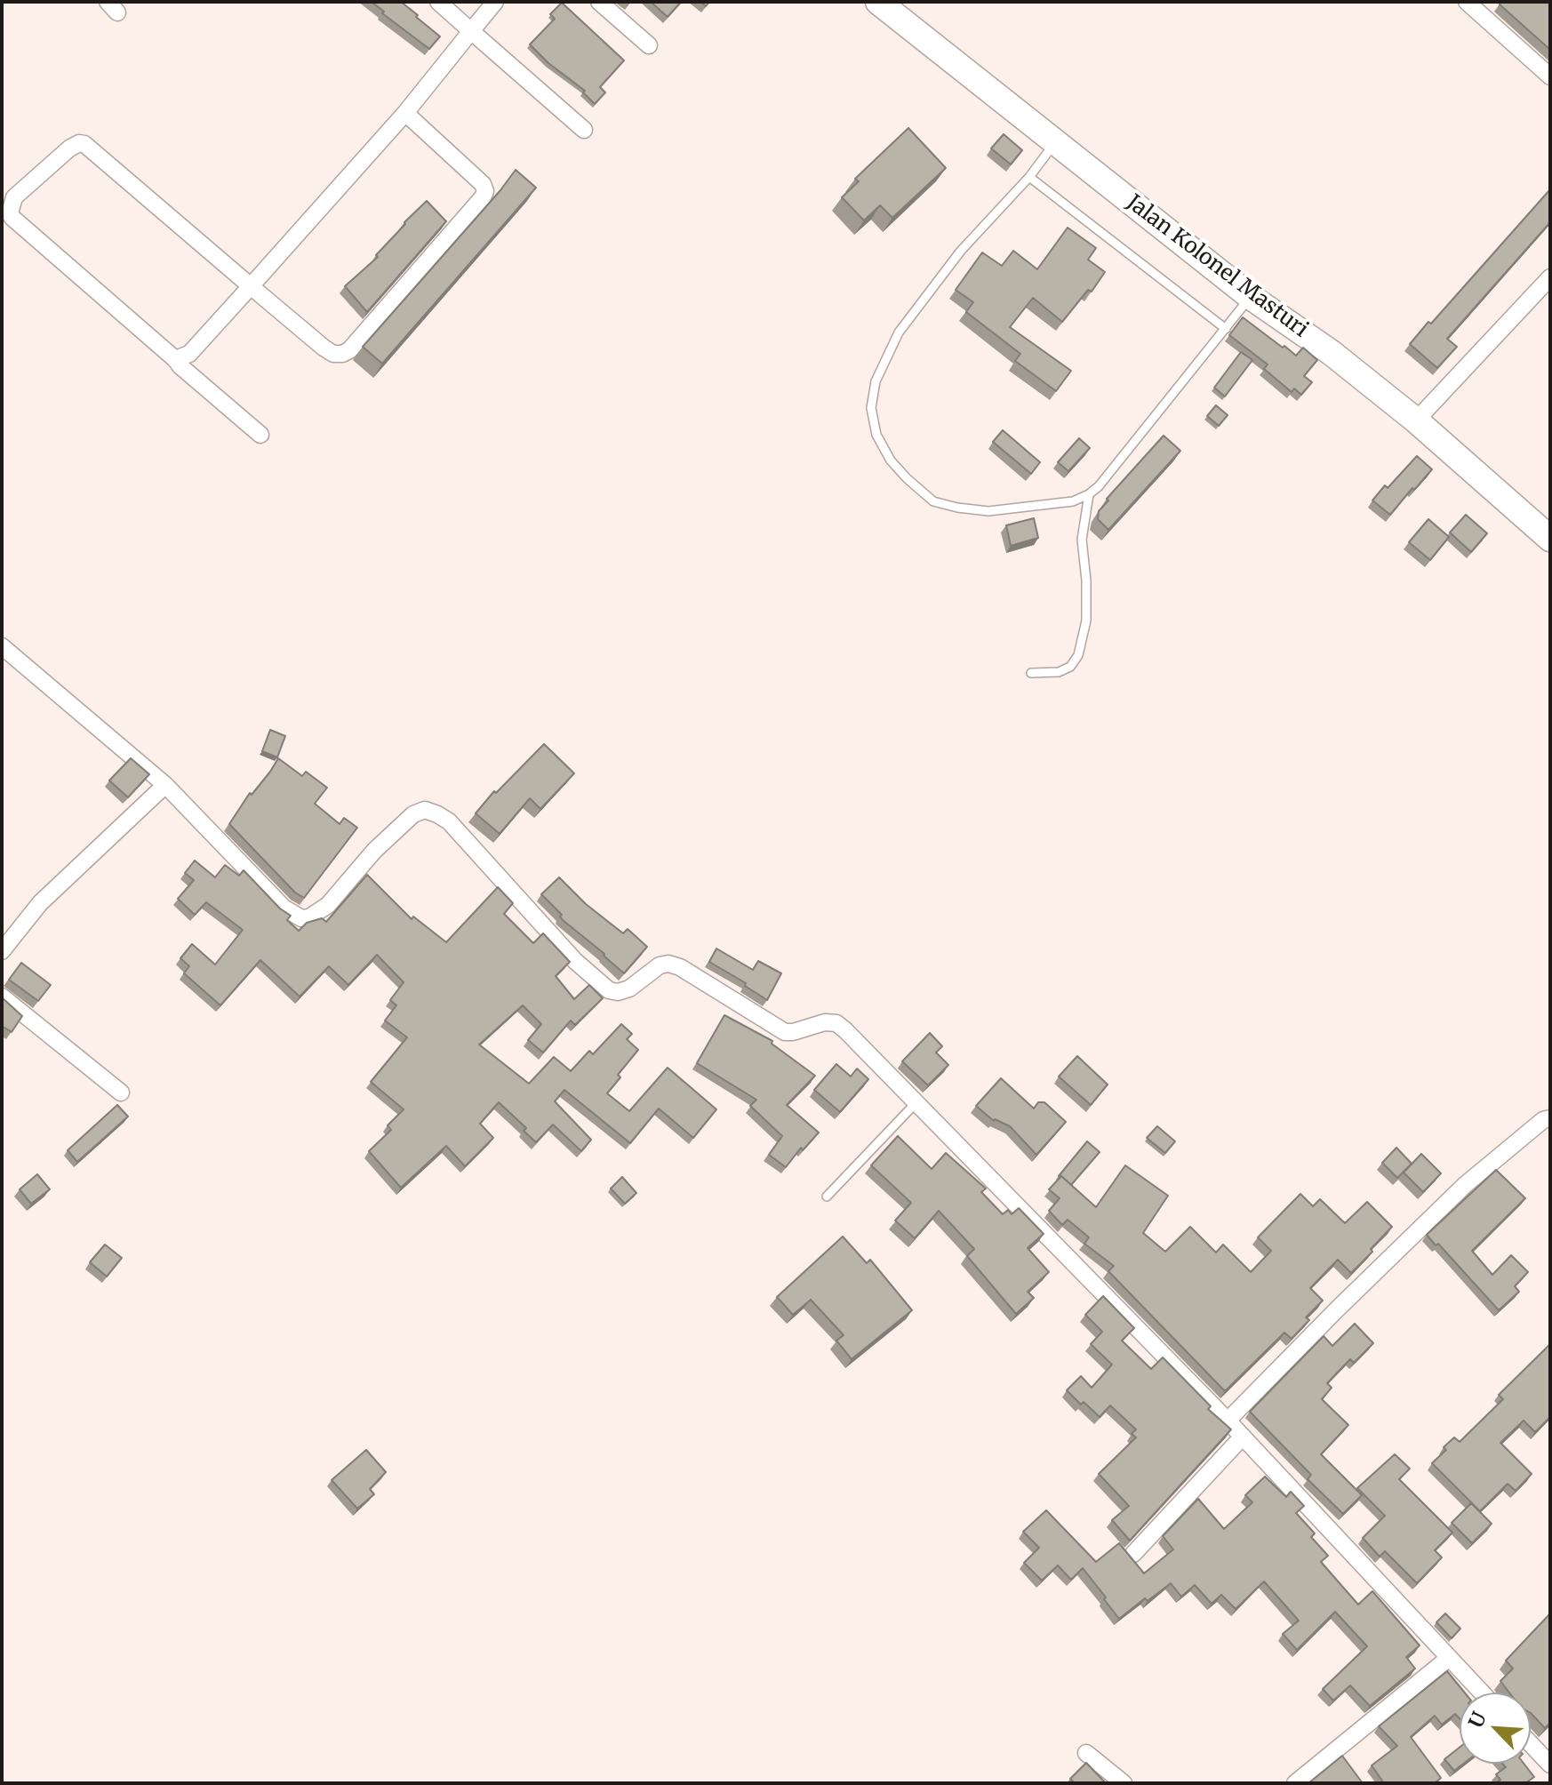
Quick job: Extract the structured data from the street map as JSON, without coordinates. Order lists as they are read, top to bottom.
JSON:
{
  "streets": {
    "main road": ["Jalan Kolonel Masturi"]
  },
  "north": "top left"
}
